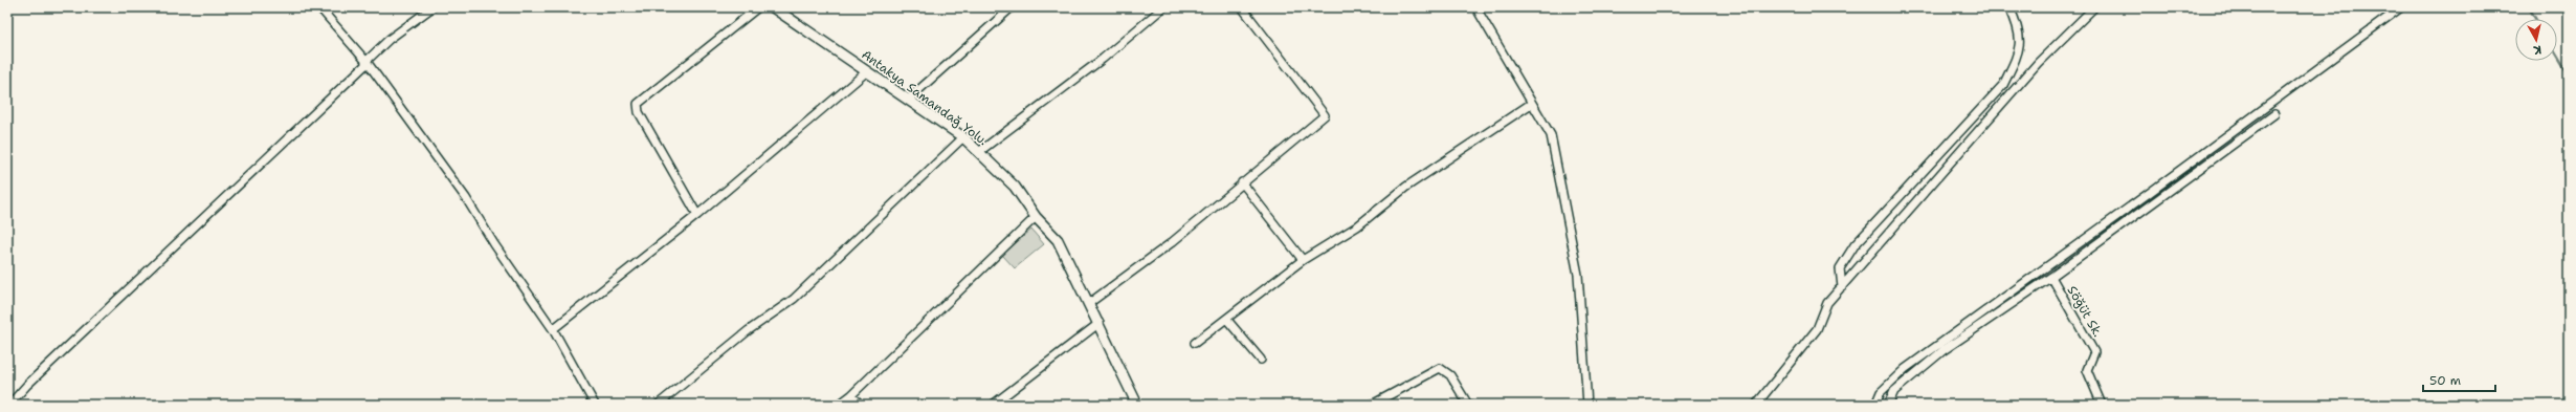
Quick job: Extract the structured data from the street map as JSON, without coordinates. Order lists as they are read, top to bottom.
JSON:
{
  "streets": {
    "street": ["Antakya Samandağ Yolu.", "Söğüt Sk."]
  },
  "scale_bar": "50 m",
  "north": "bottom"
}
